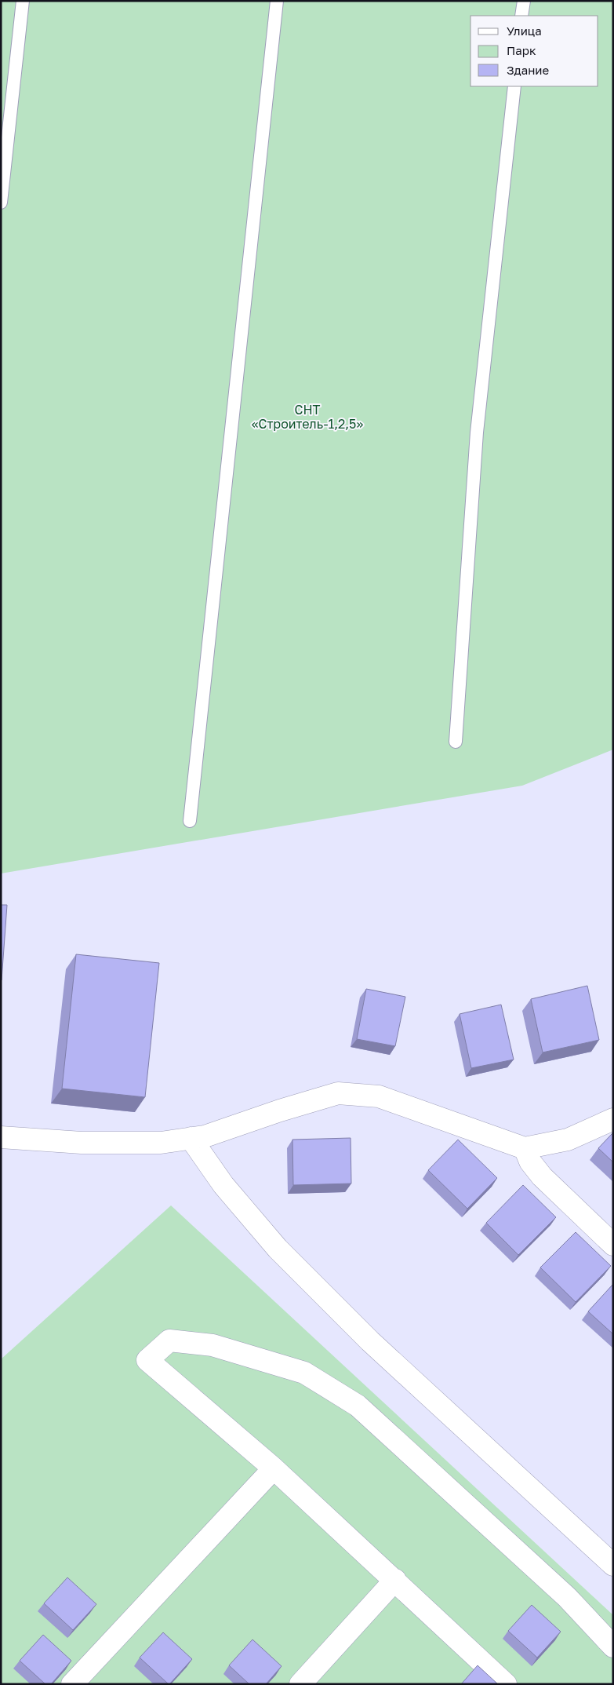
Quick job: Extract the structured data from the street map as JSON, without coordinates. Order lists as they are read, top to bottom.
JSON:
{
  "parks": ["СНТ «Строитель-1,2,5»"],
  "legend": ["Улица", "Парк", "Здание"]
}
